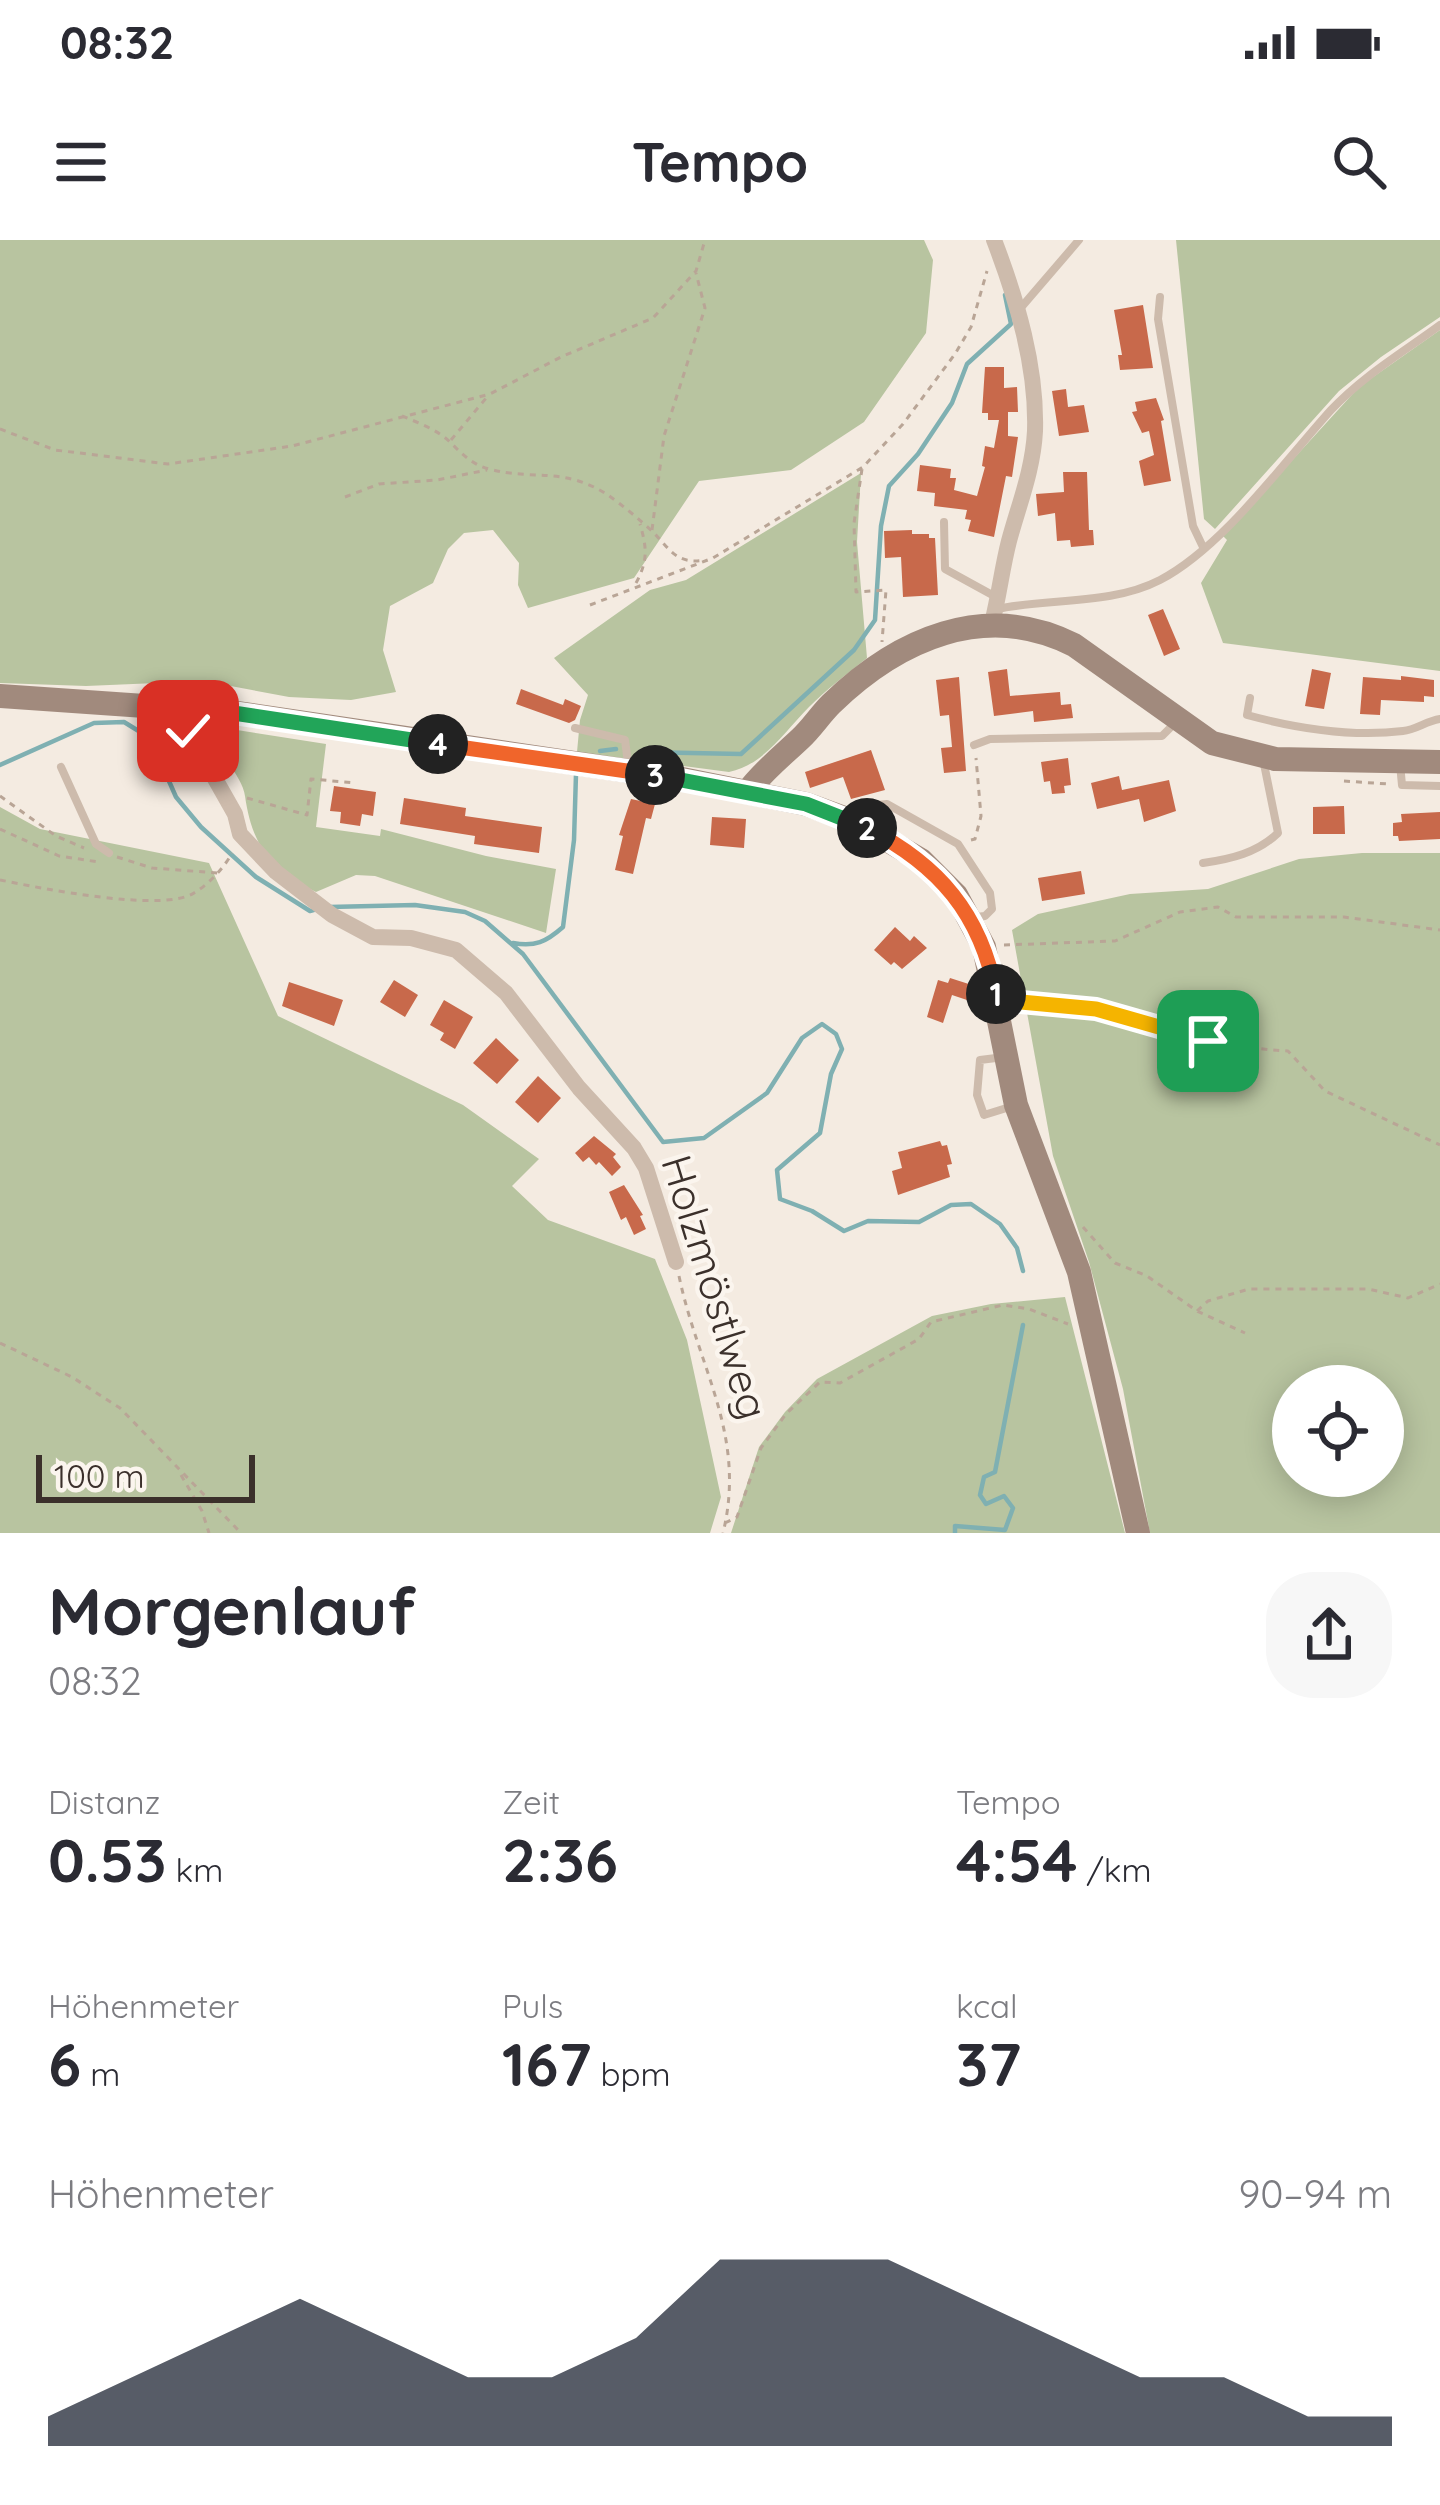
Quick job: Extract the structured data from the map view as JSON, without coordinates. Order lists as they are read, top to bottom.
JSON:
{
  "streets": {
    "street": ["Holzmöstlweg"]
  },
  "scale_bar": "100 m",
  "page": {
    "status": "08:32",
    "header": "Tempo",
    "pins": [
      "4",
      "3",
      "2",
      "1"
    ],
    "scale": "100 m",
    "heading": ["Morgenlauf", "08:32"],
    "stats": [
      ["Distanz", "0.53 km"],
      ["Zeit", "2:36"],
      ["Tempo", "4:54 /km"],
      ["Höhenmeter", "6 m"],
      ["Puls", "167 bpm"],
      ["kcal", "37"]
    ],
    "chart": ["Höhenmeter", "90–94 m"]
  }
}
